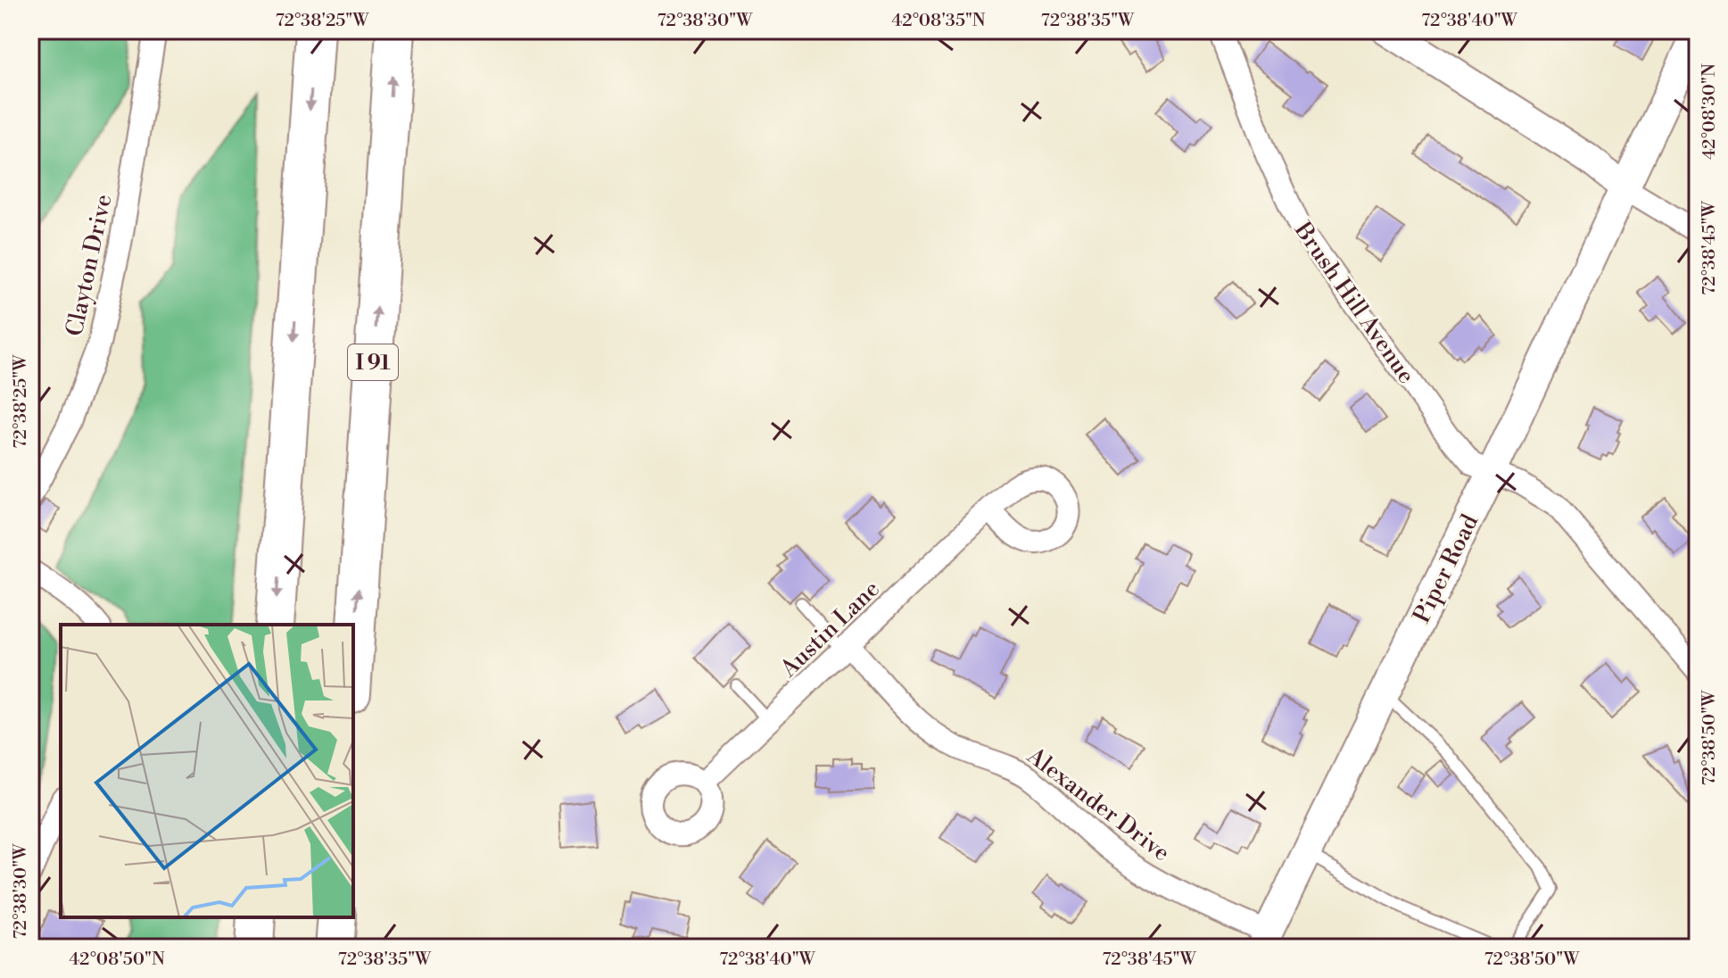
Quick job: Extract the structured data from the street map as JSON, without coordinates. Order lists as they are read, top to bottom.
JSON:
{
  "streets": {
    "highway": ["I 91"],
    "street": [
      "Clayton Drive",
      "Brush Hill Avenue",
      "Piper Road",
      "Austin Lane",
      "Alexander Drive"
    ]
  },
  "crossings": [
    ["Brush Hill Avenue", "Piper Road"],
    ["Piper Road", "Alexander Drive"],
    ["Austin Lane", "Alexander Drive"]
  ],
  "coordinates": [
    "72°38'25\"W",
    "72°38'30\"W",
    "42°08'35\"N",
    "72°38'35\"W",
    "72°38'40\"W",
    "42°08'30\"N",
    "72°38'45\"W",
    "72°38'50\"W",
    "42°08'50\"N"
  ]
}
